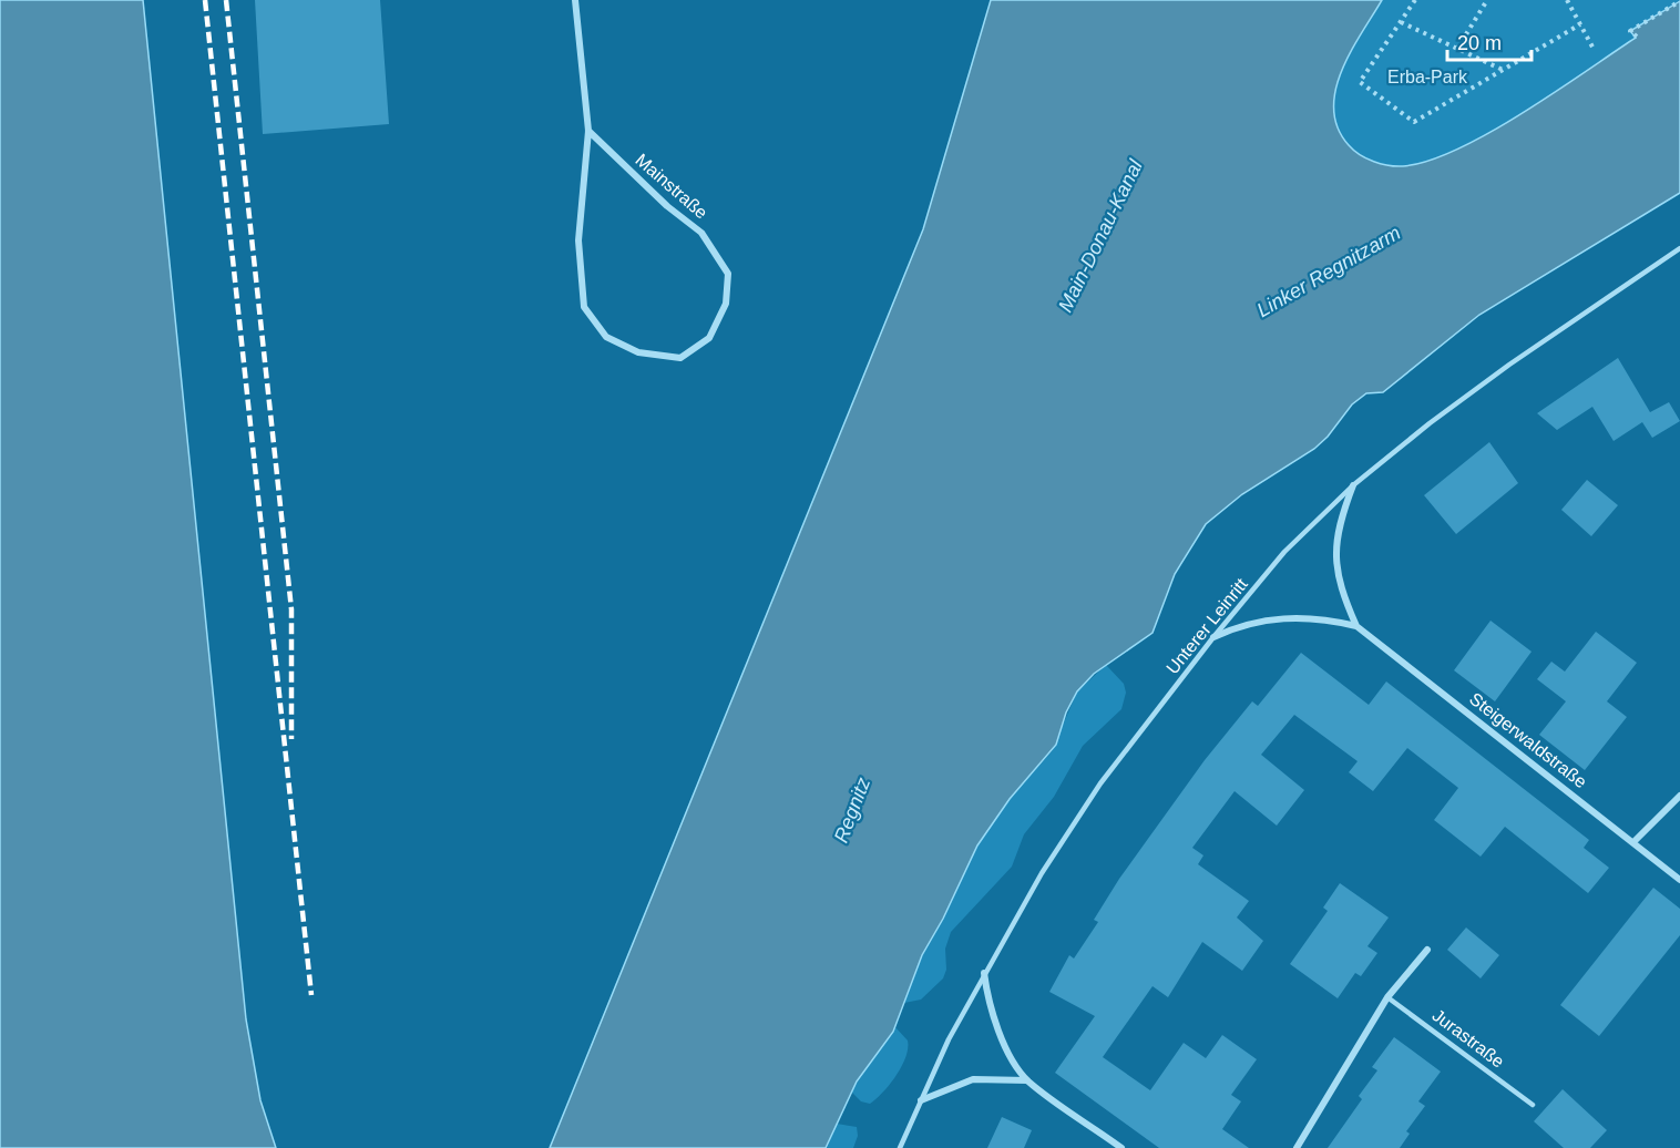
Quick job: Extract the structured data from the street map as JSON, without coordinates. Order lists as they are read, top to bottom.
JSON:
{
  "streets": {
    "street": ["Mainstraße", "Steigerwaldstraße"],
    "lane": ["Unterer Leinritt", "Jurastraße"]
  },
  "crossings": [
    ["Unterer Leinritt", "Steigerwaldstraße"]
  ],
  "water": ["Main-Donau-Kanal", "Linker Regnitzarm", "Regnitz"],
  "parks": ["Erba-Park"],
  "scale_bar": "20 m"
}
